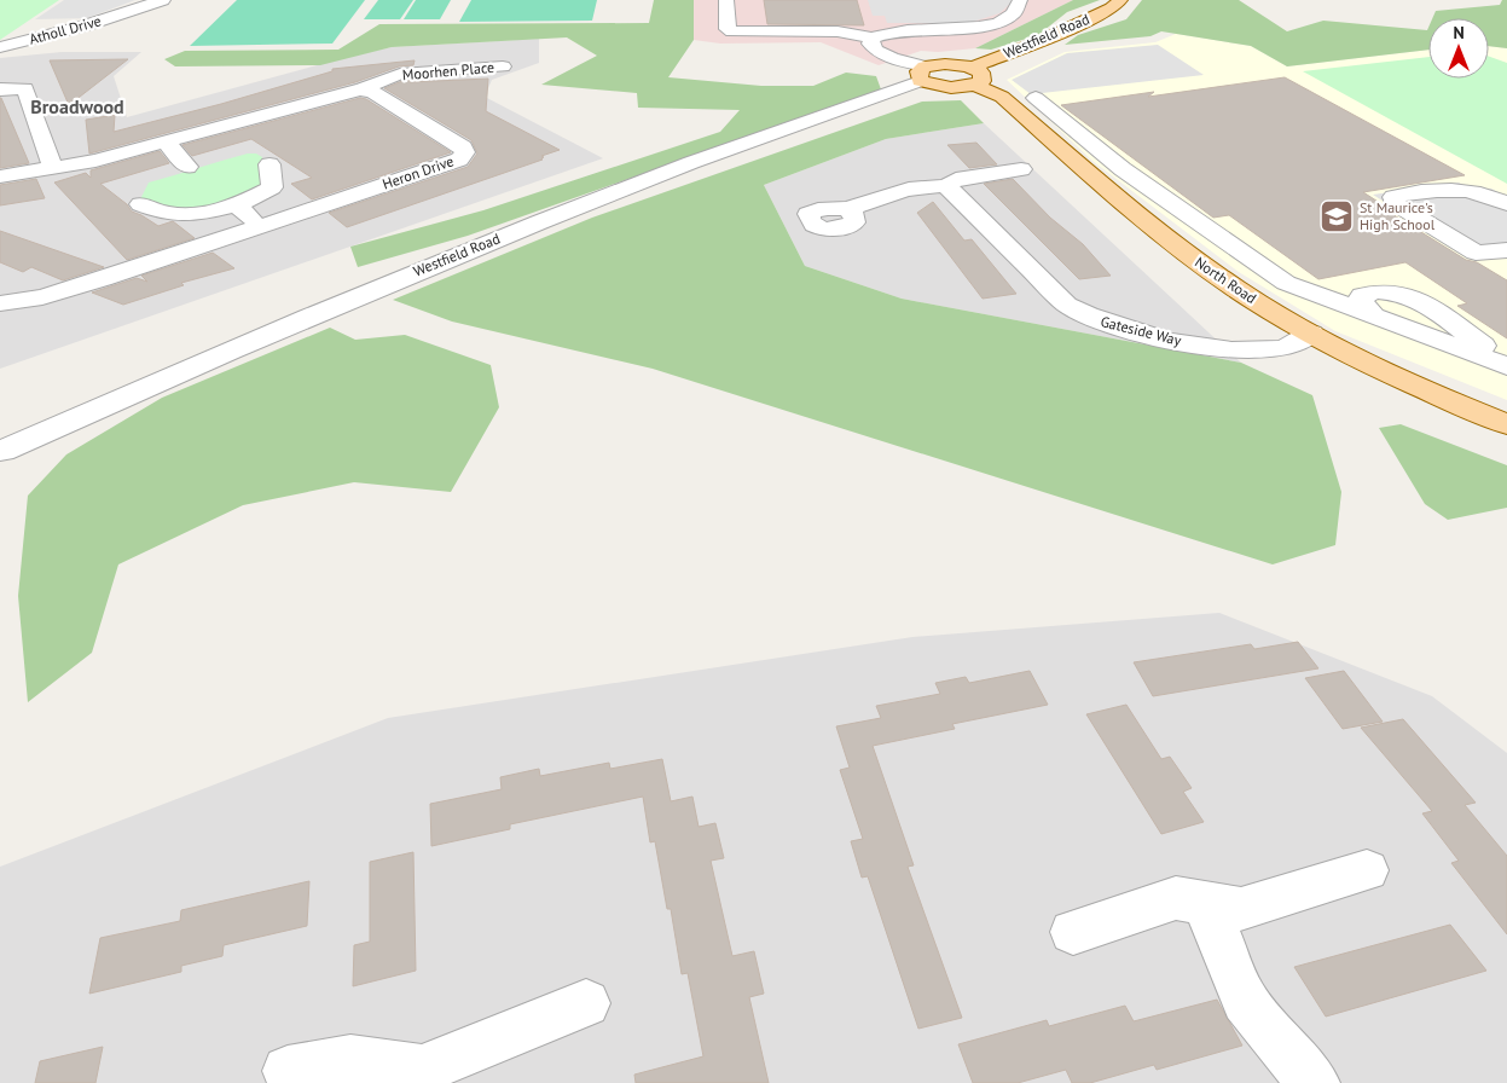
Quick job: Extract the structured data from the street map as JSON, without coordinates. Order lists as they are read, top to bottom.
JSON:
{
  "streets": {
    "main road": ["Westfield Road", "North Road"],
    "street": [
      "Atholl Drive",
      "Moorhen Place",
      "Heron Drive",
      "Gateside Way"
    ]
  },
  "crossings": [
    ["Westfield Road", "North Road"],
    ["Moorhen Place", "Heron Drive"],
    ["North Road", "Gateside Way"]
  ],
  "districts": ["Broadwood"],
  "places": {
    "school or university": ["St Maurice's High School"]
  },
  "north": "top"
}
